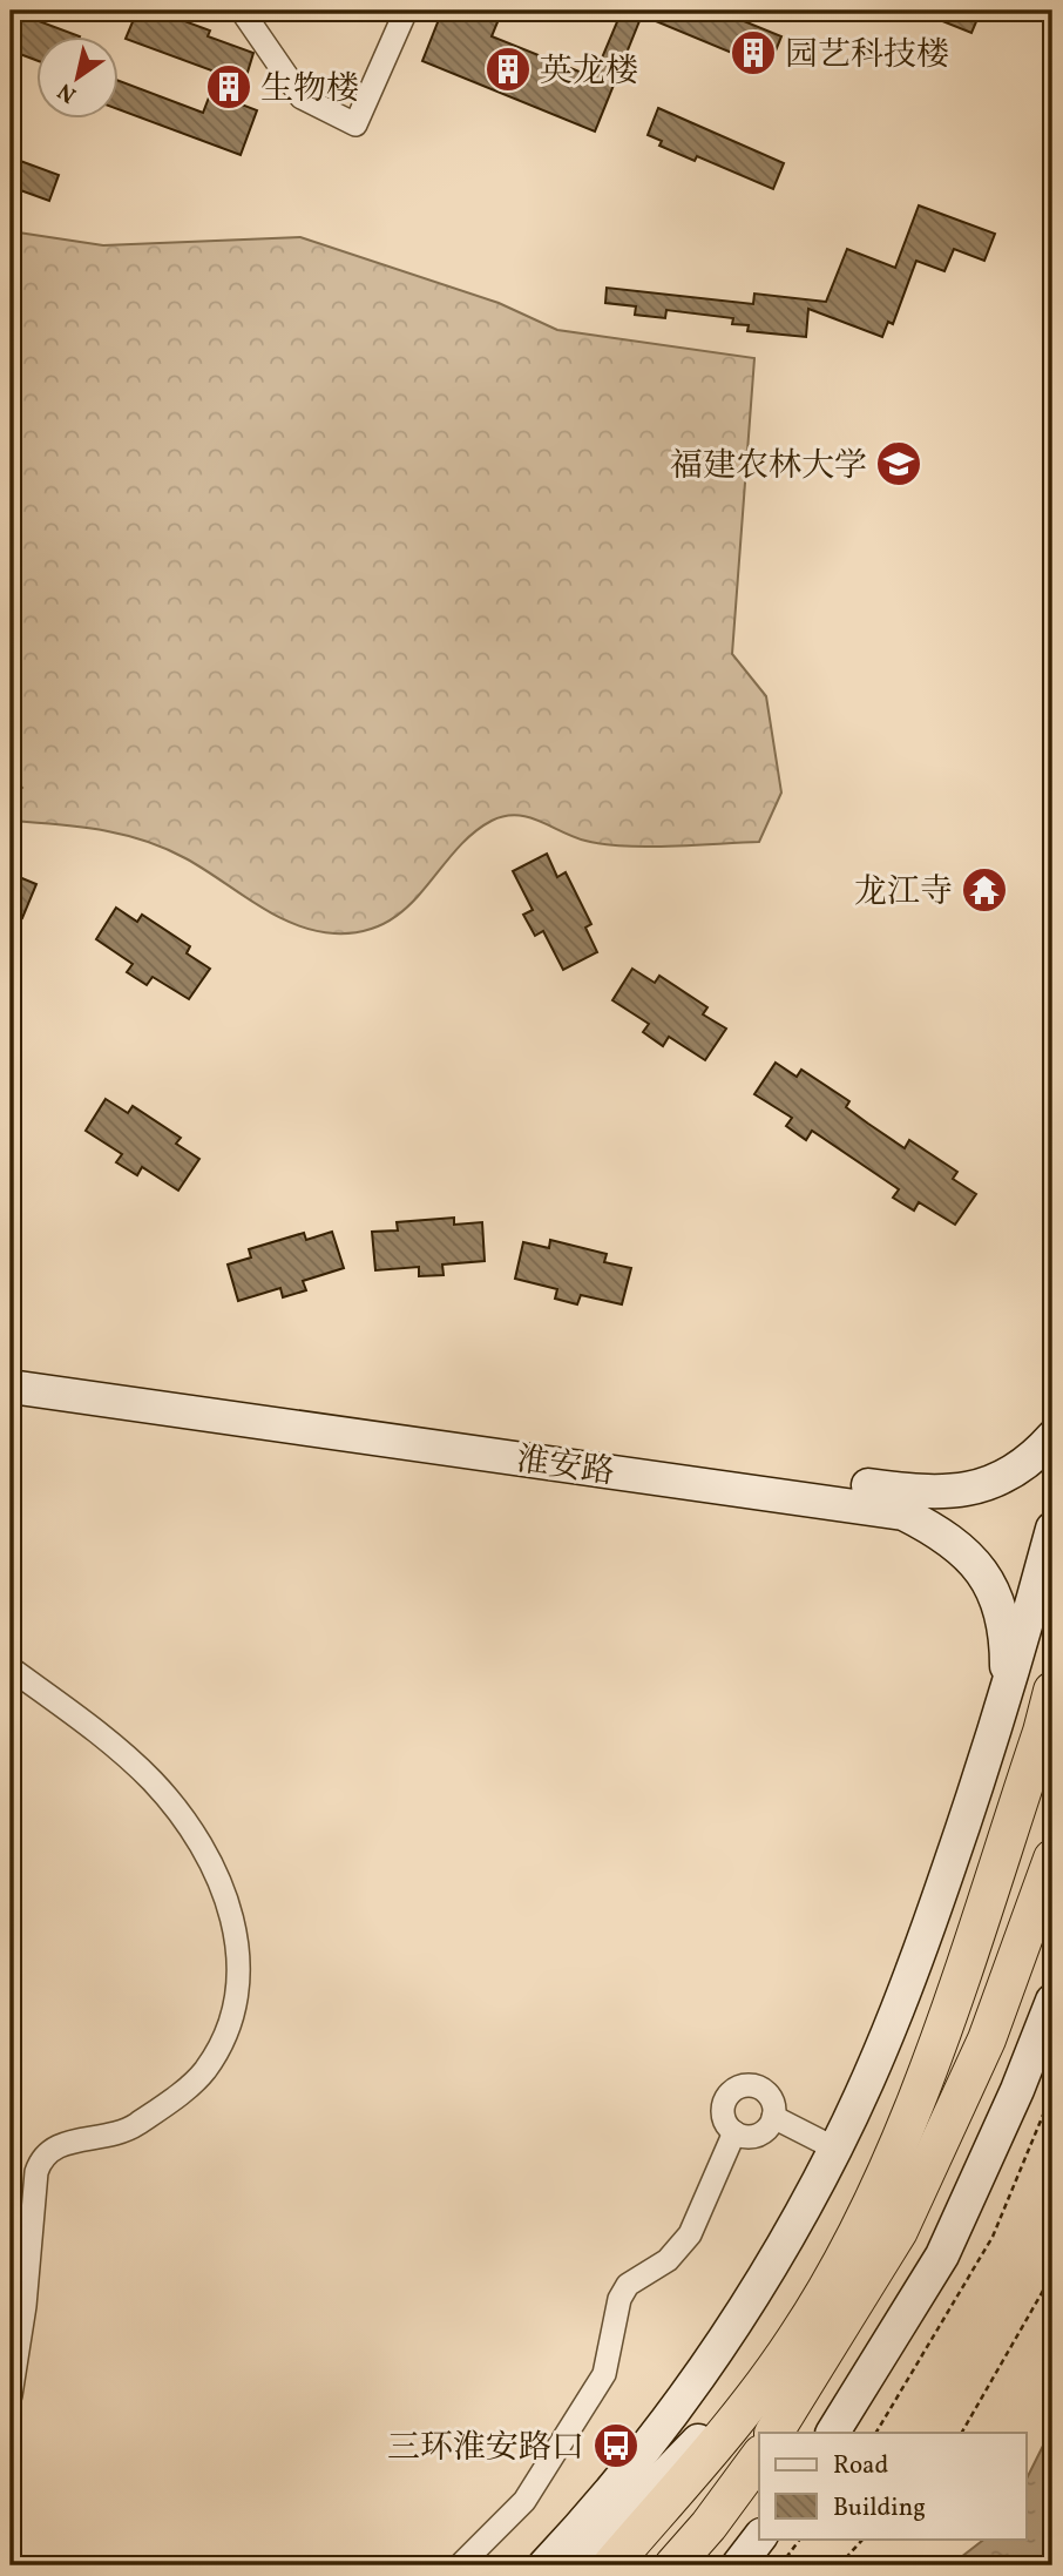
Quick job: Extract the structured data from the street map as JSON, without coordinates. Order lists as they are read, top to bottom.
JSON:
{
  "streets": {
    "main road": ["淮安路"]
  },
  "places": {
    "building": ["园艺科技楼", "英龙楼", "生物楼"],
    "school or university": ["福建农林大学"],
    "temple": ["龙江寺"],
    "bus stop": ["三环淮安路口"]
  },
  "legend": ["Road", "Building"],
  "north": "bottom left"
}
